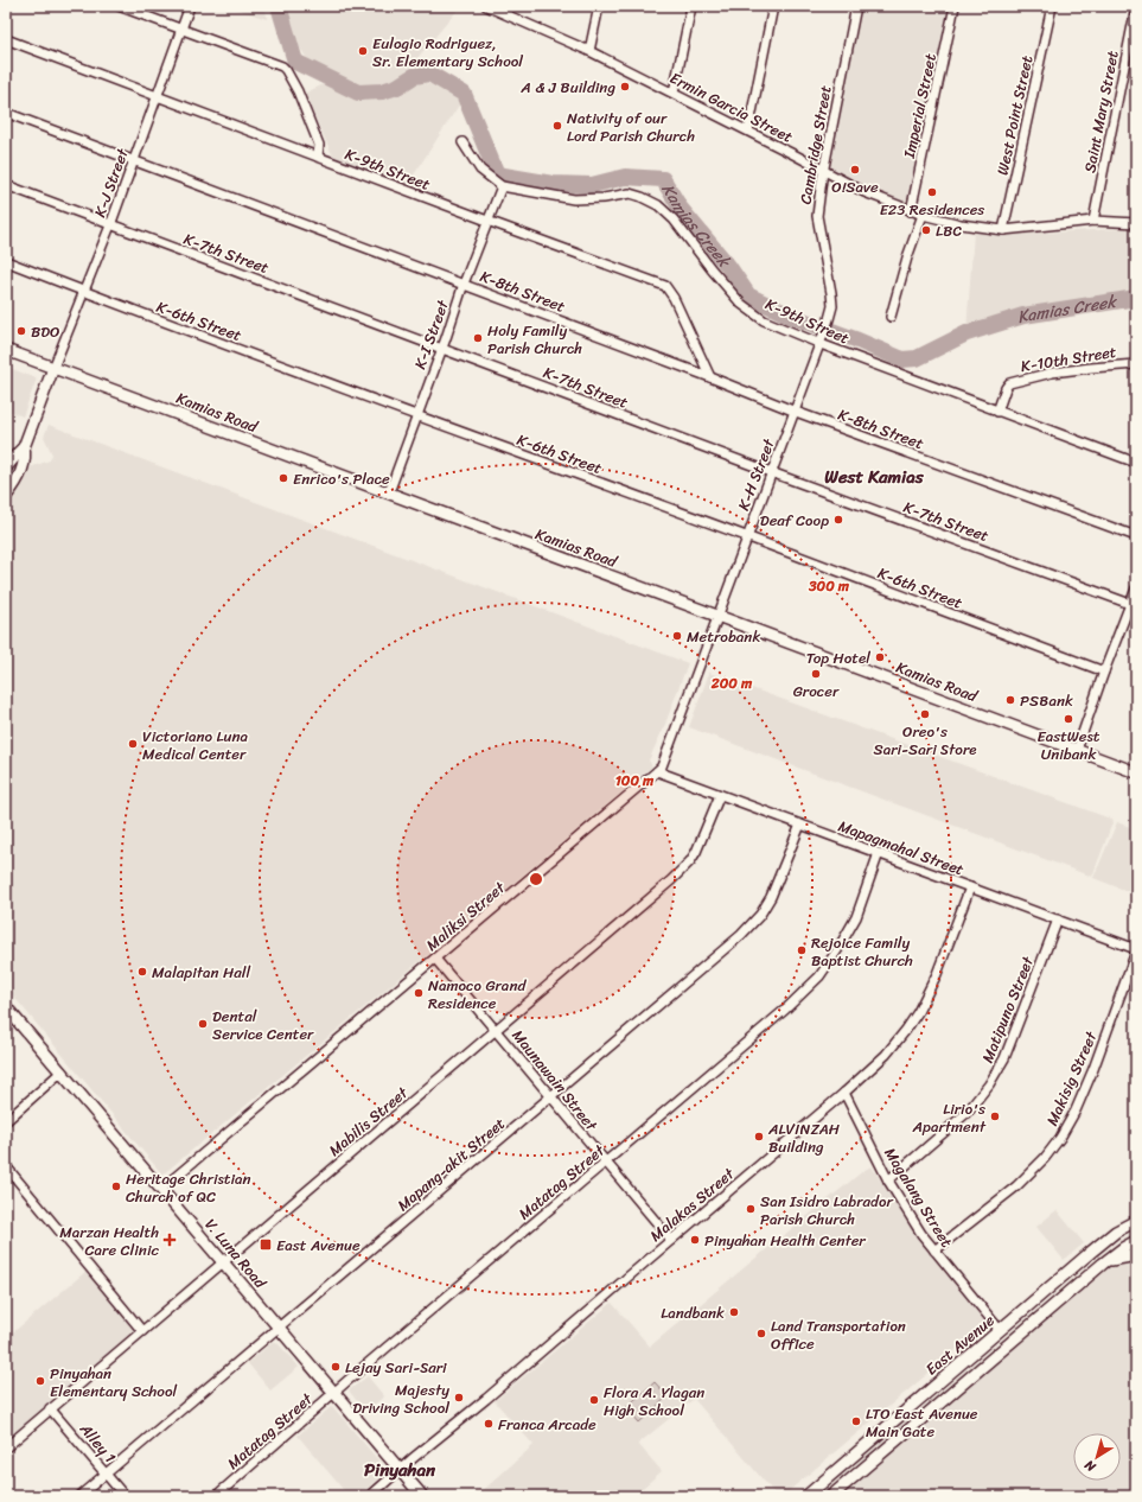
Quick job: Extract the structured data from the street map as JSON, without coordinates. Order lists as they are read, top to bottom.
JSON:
{
  "streets": {
    "main road": ["Kamias Road", "V. Luna Road", "East Avenue"],
    "street": [
      "Imperial Street",
      "Ermin Garcia Street",
      "Saint Mary Street",
      "West Point Street",
      "Cambridge Street",
      "K-9th Street",
      "K-J Street",
      "K-7th Street",
      "K-8th Street",
      "K-6th Street",
      "K-I Street",
      "K-10th Street",
      "K-H Street",
      "Mapagmahal Street",
      "Maliksi Street",
      "Matipuno Street",
      "Makisig Street",
      "Maunawain Street",
      "Mabilis Street",
      "Mapang-akit Street",
      "Matatag Street",
      "Magalang Street",
      "Malakas Street",
      "Alley 1"
    ]
  },
  "crossings": [
    ["Imperial Street", "Ermin Garcia Street"],
    ["Ermin Garcia Street", "Saint Mary Street"],
    ["Ermin Garcia Street", "West Point Street"],
    ["Ermin Garcia Street", "Cambridge Street"],
    ["Cambridge Street", "K-9th Street"],
    ["Cambridge Street", "K-H Street"],
    ["K-9th Street", "K-J Street"],
    ["K-9th Street", "K-8th Street"],
    ["K-9th Street", "K-I Street"],
    ["K-9th Street", "K-10th Street"],
    ["K-9th Street", "K-H Street"],
    ["K-J Street", "K-7th Street"],
    ["K-J Street", "K-8th Street"],
    ["K-J Street", "K-6th Street"],
    ["K-J Street", "Kamias Road"],
    ["K-7th Street", "K-I Street"],
    ["K-7th Street", "K-H Street"],
    ["K-8th Street", "K-I Street"],
    ["K-8th Street", "K-H Street"],
    ["K-6th Street", "K-I Street"],
    ["K-6th Street", "K-H Street"],
    ["K-I Street", "Kamias Road"],
    ["Kamias Road", "K-H Street"],
    ["Kamias Road", "Maliksi Street"],
    ["K-H Street", "Maliksi Street"],
    ["Mapagmahal Street", "Maliksi Street"],
    ["Mapagmahal Street", "Matipuno Street"],
    ["Mapagmahal Street", "Makisig Street"],
    ["Mapagmahal Street", "Mabilis Street"],
    ["Mapagmahal Street", "Mapang-akit Street"],
    ["Mapagmahal Street", "Matatag Street"],
    ["Mapagmahal Street", "Malakas Street"],
    ["Maliksi Street", "Maunawain Street"],
    ["Maliksi Street", "V. Luna Road"],
    ["Matipuno Street", "Magalang Street"],
    ["Makisig Street", "Magalang Street"],
    ["Maunawain Street", "Mabilis Street"],
    ["Maunawain Street", "Mapang-akit Street"],
    ["Maunawain Street", "Matatag Street"],
    ["Maunawain Street", "Malakas Street"],
    ["Mabilis Street", "V. Luna Road"],
    ["Mabilis Street", "Alley 1"],
    ["Mapang-akit Street", "V. Luna Road"],
    ["Mapang-akit Street", "Alley 1"],
    ["Matatag Street", "V. Luna Road"],
    ["Magalang Street", "Malakas Street"],
    ["Magalang Street", "East Avenue"],
    ["Malakas Street", "V. Luna Road"]
  ],
  "districts": ["West Kamias", "Pinyahan"],
  "water": ["Kamias Creek"],
  "places": {
    "other": [
      "Eulogio Rodriguez, Sr. Elementary School",
      "A & J Building",
      "Nativity of our Lord Parish Church",
      "O!Save",
      "E23 Residences",
      "LBC",
      "BDO",
      "Holy Family Parish Church",
      "Enrico's Place",
      "Deaf Coop",
      "Metrobank",
      "Top Hotel",
      "Grocer",
      "PSBank",
      "Oreo's Sari-Sari Store",
      "EastWest Unibank",
      "Victoriano Luna Medical Center",
      "Rejoice Family Baptist Church",
      "Malapitan Hall",
      "Namoco Grand Residence",
      "Dental Service Center",
      "Lirio's Apartment",
      "ALVINZAH Building",
      "Heritage Christian Church of QC",
      "San Isidro Labrador Parish Church",
      "Pinyahan Health Center",
      "Landbank",
      "Land Transportation Office",
      "Lejay Sari-Sari",
      "Pinyahan Elementary School",
      "Majesty Driving School",
      "Flora A. Ylagan High School",
      "LTO East Avenue Main Gate",
      "Franca Arcade"
    ],
    "health": ["Marzan Health Care Clinic"],
    "transit": ["East Avenue"]
  },
  "north": "bottom left",
  "rings": ["300 m", "200 m", "100 m"]
}
